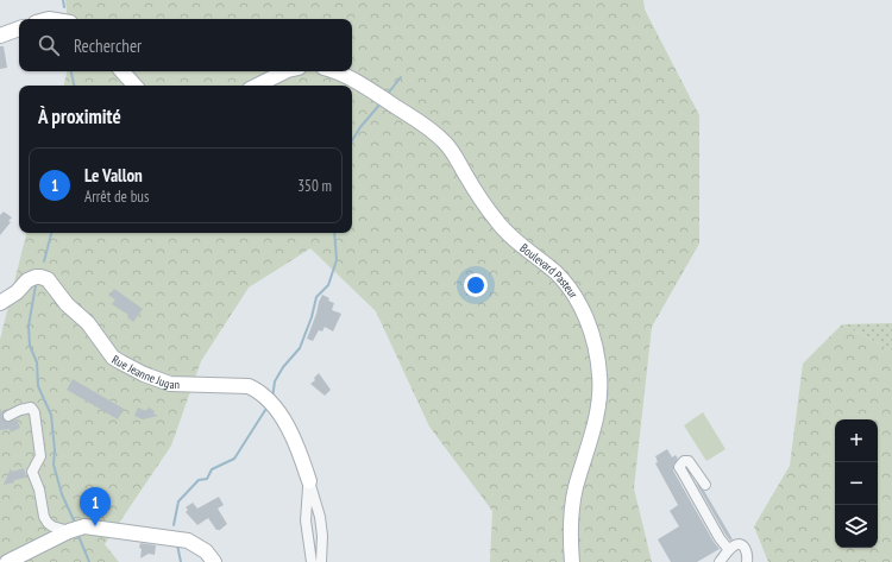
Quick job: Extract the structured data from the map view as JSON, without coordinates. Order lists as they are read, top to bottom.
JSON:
{
  "streets": {
    "main road": ["Boulevard Pasteur", "Rue Jeanne Jugan"]
  },
  "page": {
    "search": "Rechercher",
    "heading": "À proximité",
    "list": [
      {
        "mark": "1",
        "name": "Le Vallon",
        "note": "Arrêt de bus",
        "value": "350 m"
      }
    ],
    "map_buttons": ["+", "−"],
    "pins": "1"
  }
}
